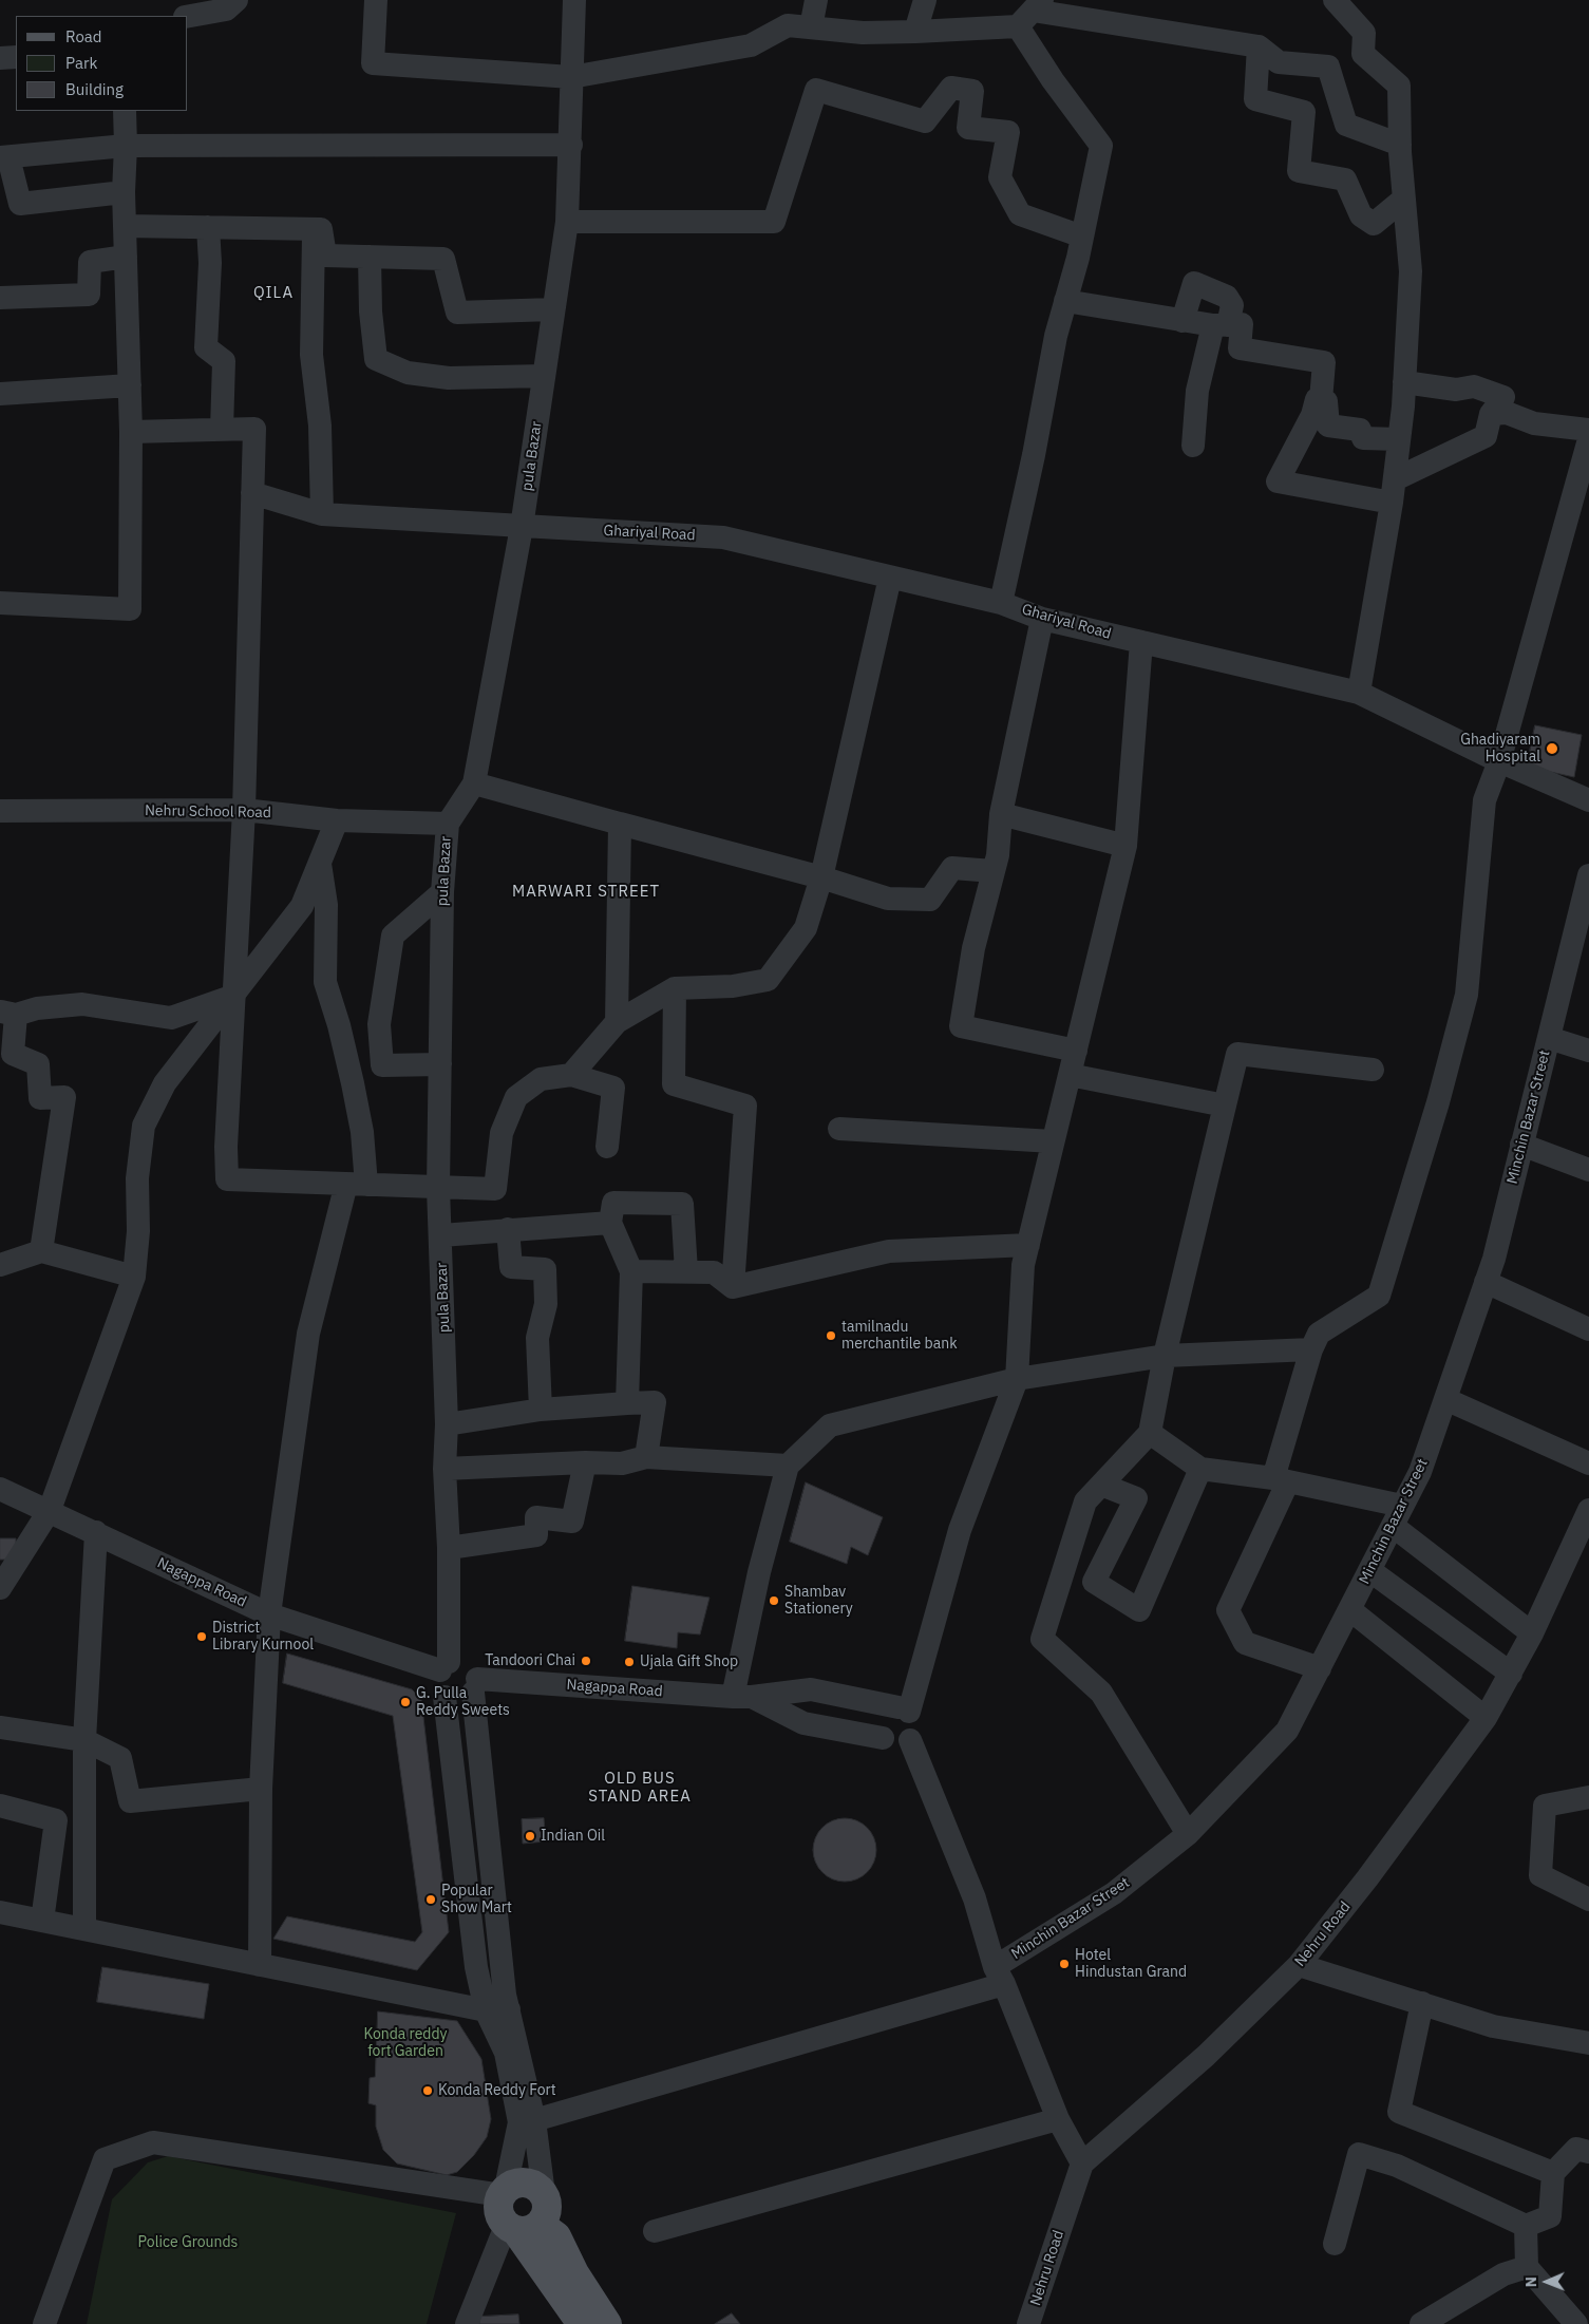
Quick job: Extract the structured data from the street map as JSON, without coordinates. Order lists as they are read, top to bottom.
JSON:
{
  "streets": {
    "street": [
      "pula Bazar",
      "Ghariyal Road",
      "Nehru School Road",
      "Minchin Bazar Street",
      "Nagappa Road",
      "Nehru Road"
    ]
  },
  "crossings": [
    ["pula Bazar", "Ghariyal Road"],
    ["pula Bazar", "Nehru School Road"],
    ["pula Bazar", "Nagappa Road"]
  ],
  "districts": ["QILA", "MARWARI STREET", "OLD BUS STAND AREA"],
  "parks": ["Konda reddy fort Garden", "Police Grounds"],
  "places": [
    "Ghadiyaram Hospital",
    "tamilnadu merchantile bank",
    "Shambav Stationery",
    "District Library Kurnool",
    "Tandoori Chai",
    "Ujala Gift Shop",
    "G. Pulla Reddy Sweets",
    "Indian Oil",
    "Popular Show Mart",
    "Hotel Hindustan Grand",
    "Konda Reddy Fort"
  ],
  "legend": ["Road", "Park", "Building"],
  "north": "left"
}
